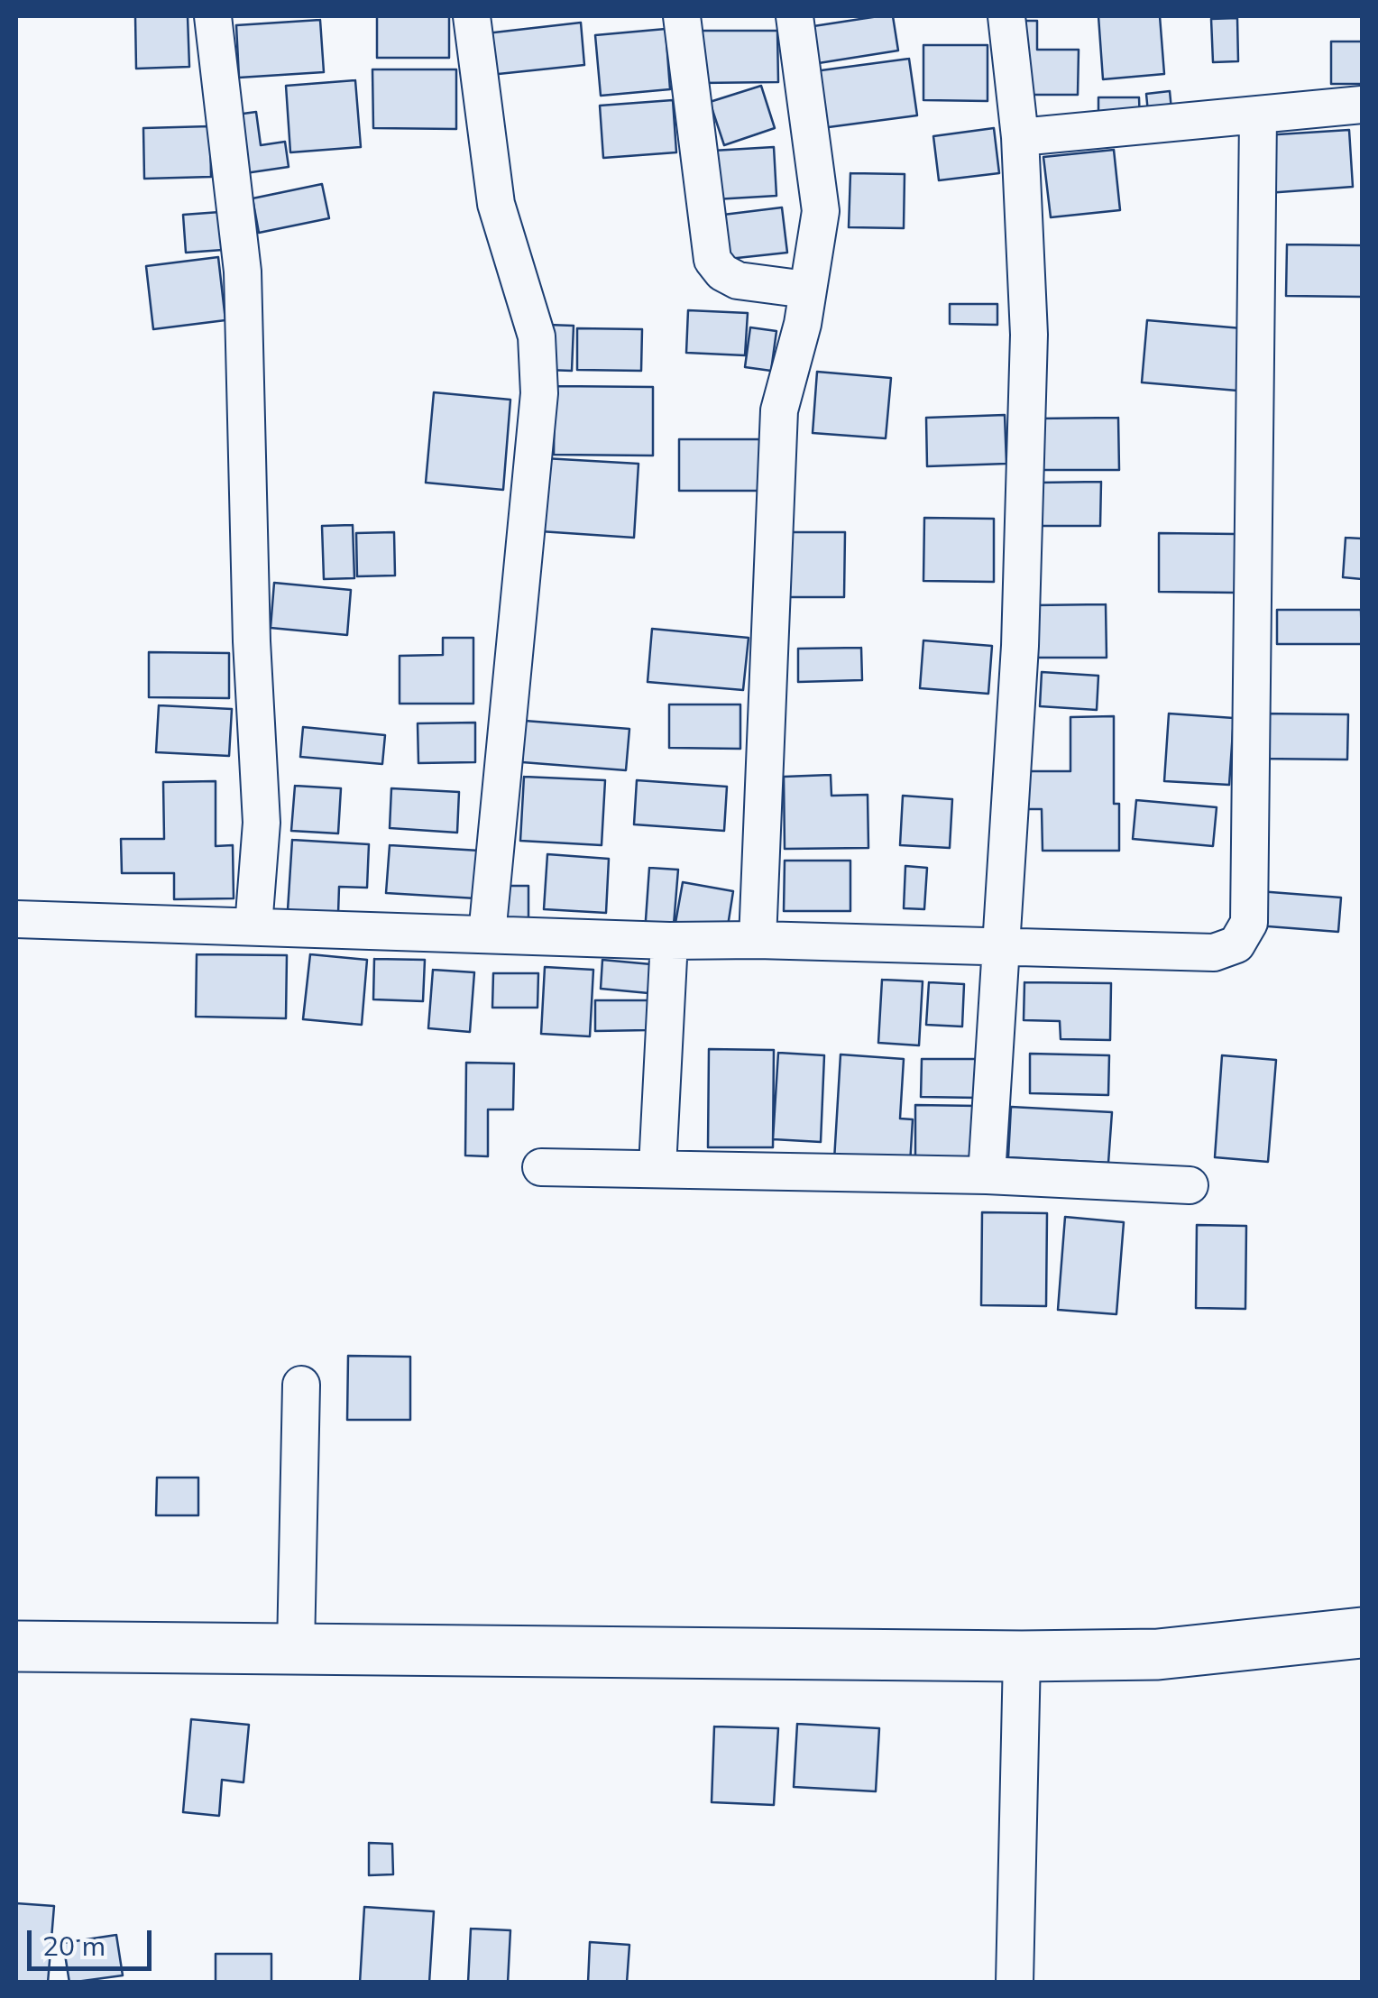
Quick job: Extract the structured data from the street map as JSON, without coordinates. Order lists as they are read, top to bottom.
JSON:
{
  "scale_bar": "20 m"
}
